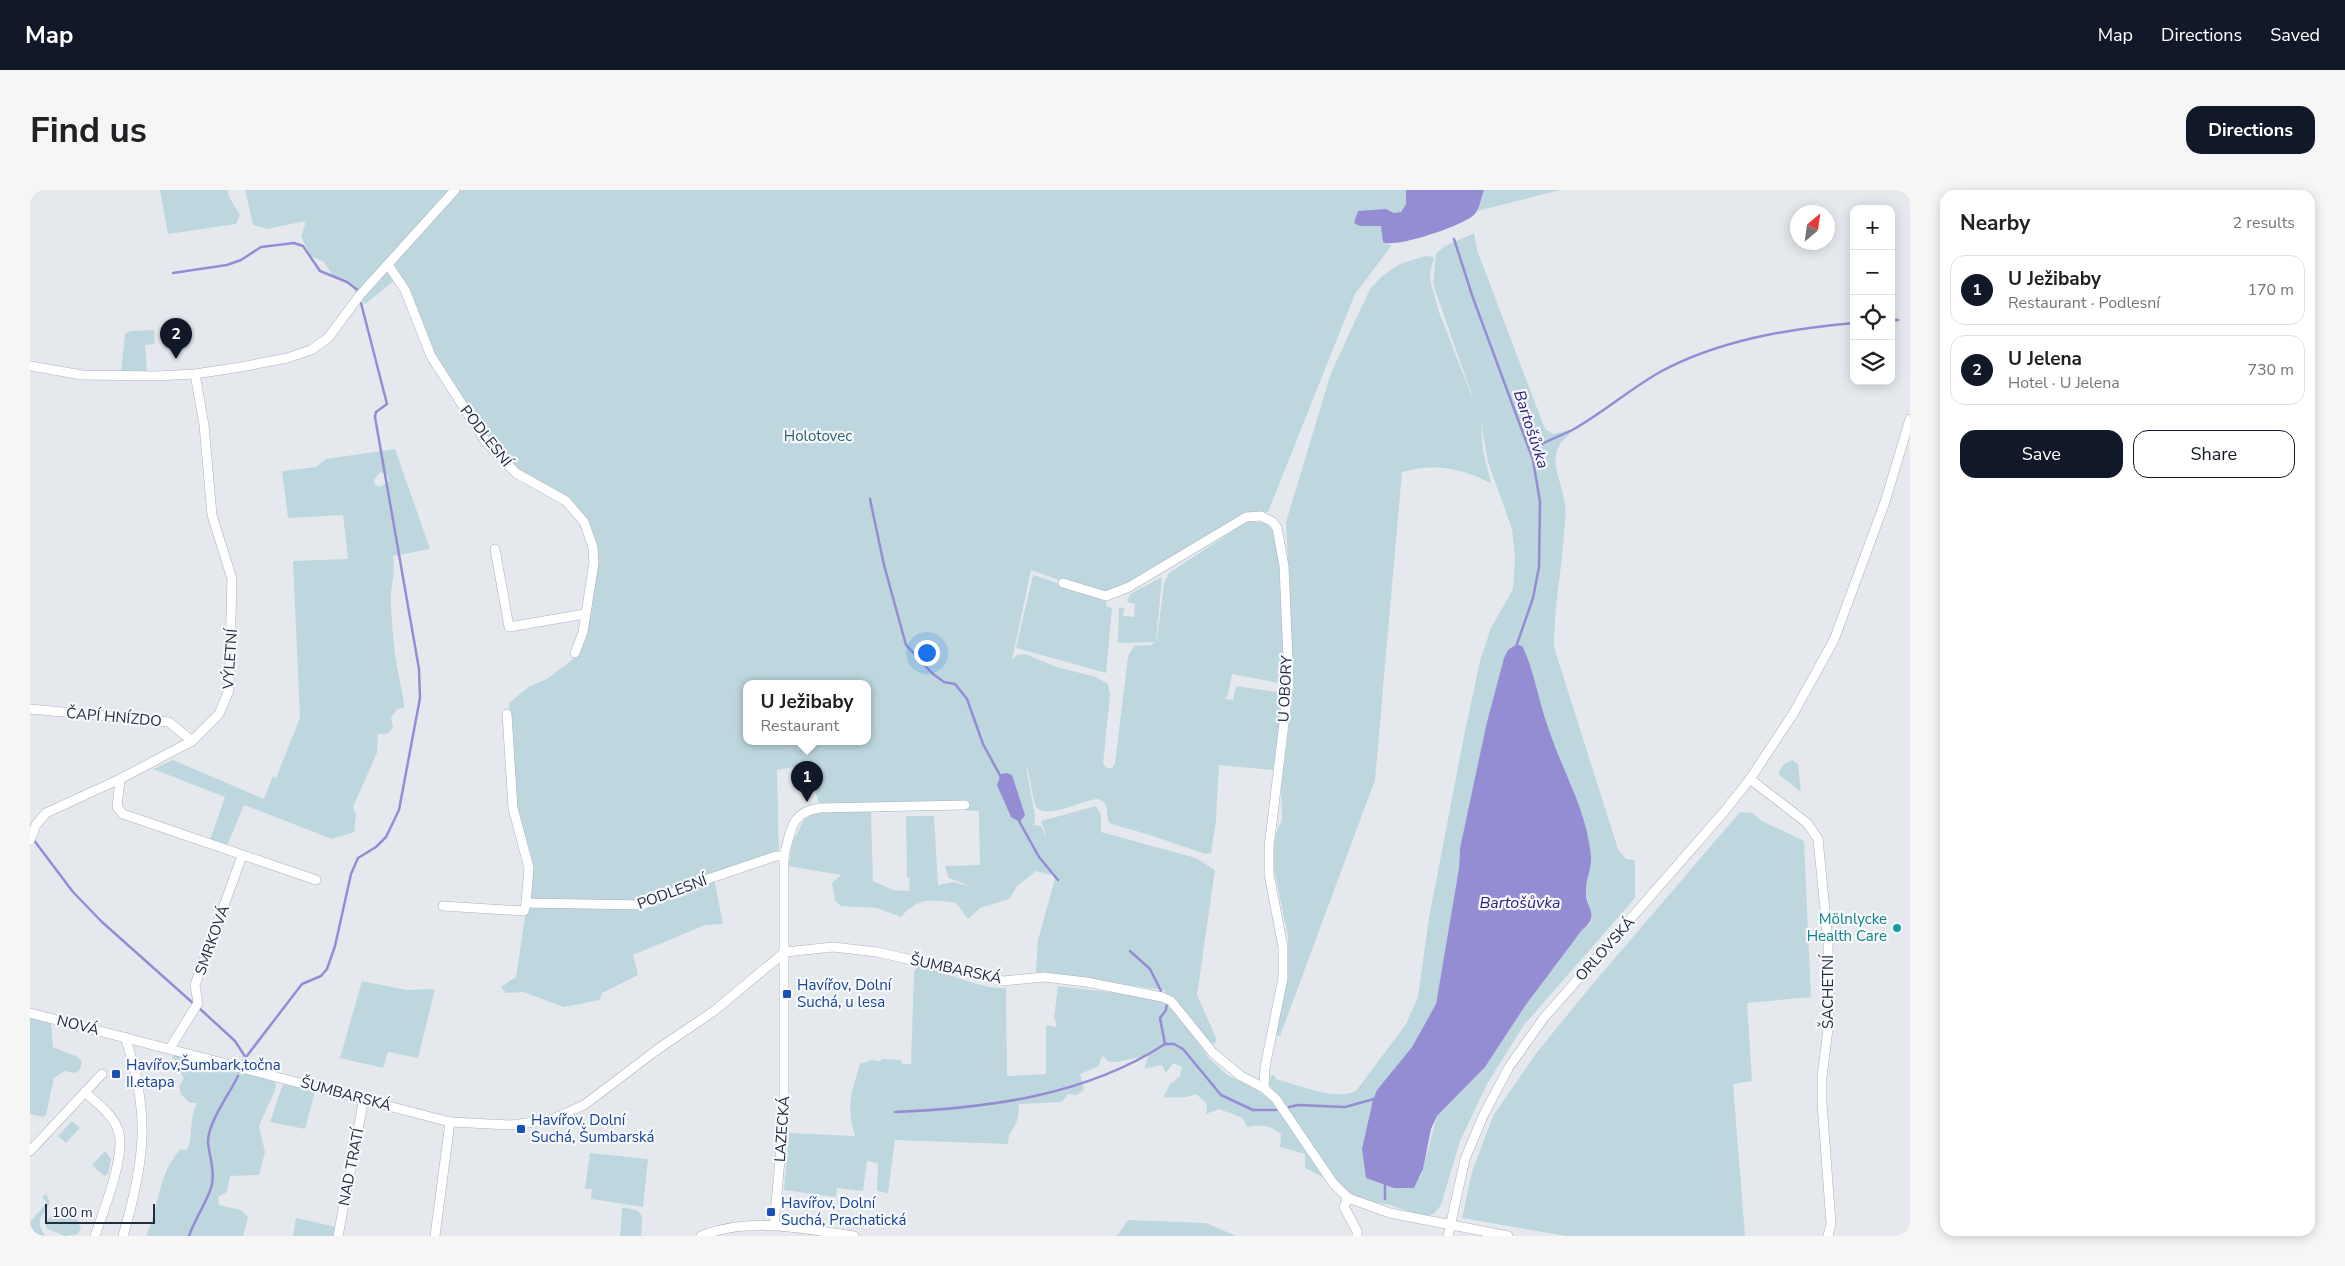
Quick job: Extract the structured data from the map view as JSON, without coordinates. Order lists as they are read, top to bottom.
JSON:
{
  "streets": {
    "street": [
      "PODLESNÍ",
      "VÝLETNÍ",
      "U OBORY",
      "ČAPÍ HNÍZDO",
      "SMRKOVÁ",
      "ORLOVSKÁ",
      "ŠUMBARSKÁ",
      "ŠACHETNÍ",
      "NOVÁ",
      "LAZECKÁ",
      "NAD TRATÍ"
    ]
  },
  "crossings": [
    ["PODLESNÍ", "LAZECKÁ"],
    ["VÝLETNÍ", "ČAPÍ HNÍZDO"],
    ["U OBORY", "ŠUMBARSKÁ"],
    ["SMRKOVÁ", "ŠUMBARSKÁ"],
    ["ORLOVSKÁ", "ŠUMBARSKÁ"],
    ["ORLOVSKÁ", "ŠACHETNÍ"],
    ["ŠUMBARSKÁ", "NOVÁ"],
    ["ŠUMBARSKÁ", "LAZECKÁ"],
    ["ŠUMBARSKÁ", "NAD TRATÍ"]
  ],
  "water": ["Bartošůvka"],
  "parks": ["Holotovec"],
  "places": {
    "other": ["Mölnlycke Health Care"],
    "transit": [
      "Havířov, Dolní Suchá, u lesa",
      "Havířov,Šumbark,točna II.etapa",
      "Havířov, Dolní Suchá, Šumbarská",
      "Havířov, Dolní Suchá, Prachatická"
    ]
  },
  "scale_bar": "100 m",
  "north": "top right",
  "page": {
    "header": "Map",
    "nav": ["Map", "Directions", "Saved"],
    "buttons": [
      "Directions",
      ["Save", "Share"]
    ],
    "title": "Find us",
    "heading": ["Nearby", "2 results"],
    "map_buttons": ["+", "−"],
    "list": [
      {
        "mark": "1",
        "name": "U Ježibaby",
        "note": "Restaurant · Podlesní",
        "value": "170 m"
      },
      {
        "mark": "2",
        "name": "U Jelena",
        "note": "Hotel · U Jelena",
        "value": "730 m"
      }
    ],
    "pins": ["2", "1"],
    "popup": ["U Ježibaby", "Restaurant"],
    "scale": "100 m"
  }
}
